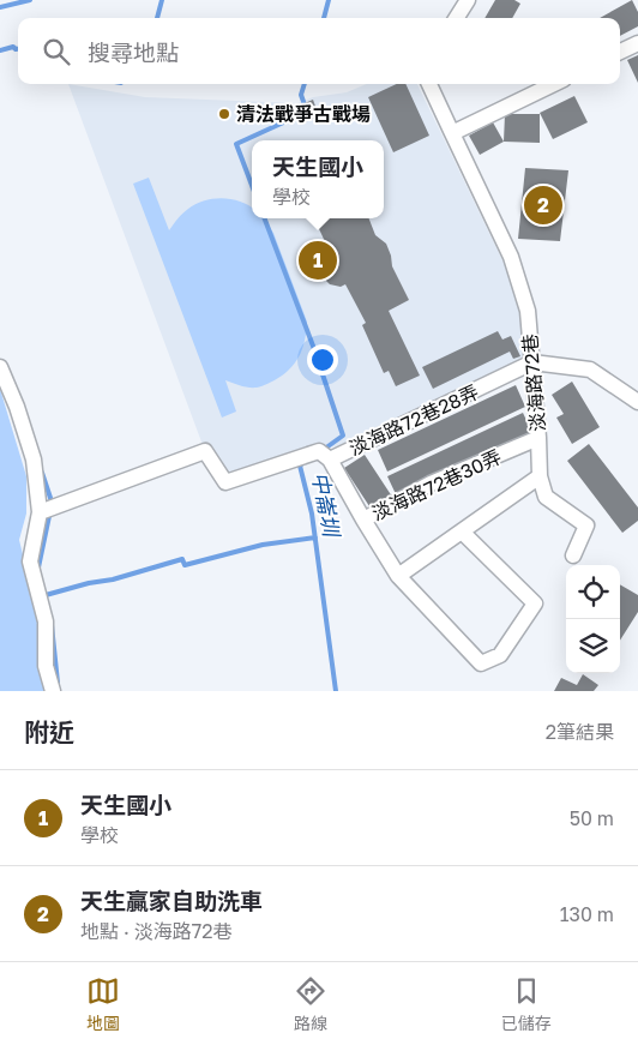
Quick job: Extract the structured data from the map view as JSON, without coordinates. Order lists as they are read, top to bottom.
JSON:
{
  "streets": {
    "street": ["淡海路72巷", "淡海路72巷28弄", "淡海路72巷30弄"]
  },
  "crossings": [
    ["淡海路72巷", "淡海路72巷28弄"],
    ["淡海路72巷", "淡海路72巷30弄"]
  ],
  "water": ["中崙圳"],
  "places": ["清法戰爭古戰場"],
  "page": {
    "search": "搜尋地點",
    "popup": ["天生國小", "學校"],
    "pins": ["2", "1"],
    "heading": ["附近", "2筆結果"],
    "list": [
      {
        "mark": "1",
        "name": "天生國小",
        "note": "學校",
        "value": "50 m"
      },
      {
        "mark": "2",
        "name": "天生贏家自助洗車",
        "note": "地點 · 淡海路72巷",
        "value": "130 m"
      }
    ],
    "nav": ["地圖", "路線", "已儲存"]
  }
}
